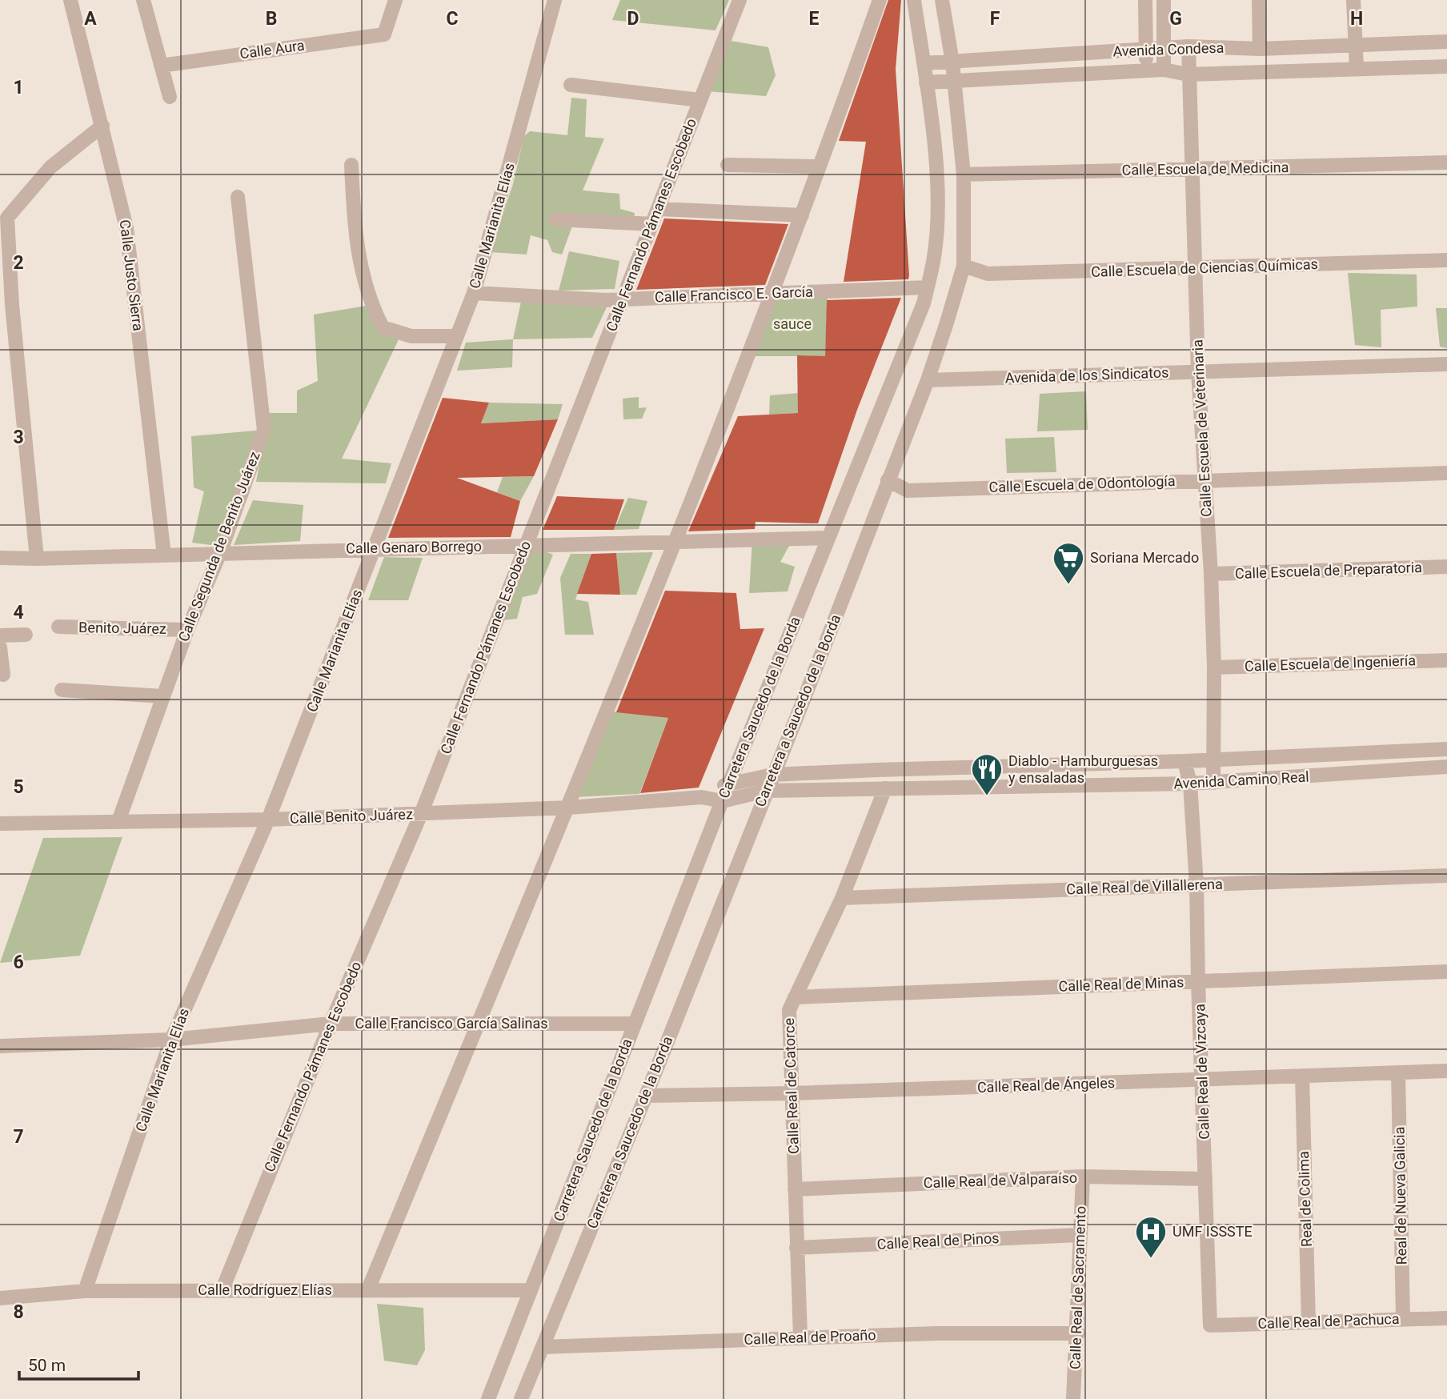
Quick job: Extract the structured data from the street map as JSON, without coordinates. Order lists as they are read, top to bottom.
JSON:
{
  "streets": {
    "street": [
      "Calle Aura",
      "Avenida Condesa",
      "Calle Escuela de Medicina",
      "Calle Fernando Pámanes Escobedo",
      "Calle Marianita Elías",
      "Calle Escuela de Ciencias Químicas",
      "Calle Justo Sierra",
      "Calle Francisco E. García",
      "Avenida de los Sindicatos",
      "Calle Escuela de Veterinaria",
      "Calle Escuela de Odontología",
      "Calle Segunda de Benito Juárez",
      "Calle Genaro Borrego",
      "Calle Escuela de Preparatoria",
      "Benito Juárez",
      "Calle Escuela de Ingeniería",
      "Carretera Saucedo de la Borda",
      "Carretera a Saucedo de la Borda",
      "Avenida Camino Real",
      "Calle Benito Juárez",
      "Calle Real de Villallerena",
      "Calle Real de Minas",
      "Calle Francisco García Salinas",
      "Calle Real de Vizcaya",
      "Calle Real de Ángeles",
      "Calle Real de Catorce",
      "Calle Real de Valparaíso",
      "Real de Nueva Galicia",
      "Real de Colima",
      "Calle Real de Pinos",
      "Calle Real de Sacramento",
      "Calle Rodríguez Elías",
      "Calle Real de Pachuca",
      "Calle Real de Proaño"
    ]
  },
  "crossings": [
    ["Avenida Condesa", "Calle Escuela de Veterinaria"],
    ["Avenida Condesa", "Carretera Saucedo de la Borda"],
    ["Avenida Condesa", "Carretera a Saucedo de la Borda"],
    ["Calle Escuela de Medicina", "Calle Escuela de Veterinaria"],
    ["Calle Escuela de Medicina", "Carretera a Saucedo de la Borda"],
    ["Calle Fernando Pámanes Escobedo", "Calle Francisco E. García"],
    ["Calle Fernando Pámanes Escobedo", "Calle Genaro Borrego"],
    ["Calle Fernando Pámanes Escobedo", "Calle Benito Juárez"],
    ["Calle Fernando Pámanes Escobedo", "Calle Francisco García Salinas"],
    ["Calle Fernando Pámanes Escobedo", "Calle Rodríguez Elías"],
    ["Calle Marianita Elías", "Calle Francisco E. García"],
    ["Calle Marianita Elías", "Calle Genaro Borrego"],
    ["Calle Marianita Elías", "Calle Benito Juárez"],
    ["Calle Marianita Elías", "Calle Francisco García Salinas"],
    ["Calle Marianita Elías", "Calle Rodríguez Elías"],
    ["Calle Escuela de Ciencias Químicas", "Calle Escuela de Veterinaria"],
    ["Calle Escuela de Ciencias Químicas", "Carretera a Saucedo de la Borda"],
    ["Calle Justo Sierra", "Calle Genaro Borrego"],
    ["Calle Francisco E. García", "Carretera Saucedo de la Borda"],
    ["Avenida de los Sindicatos", "Calle Escuela de Veterinaria"],
    ["Avenida de los Sindicatos", "Carretera a Saucedo de la Borda"],
    ["Calle Escuela de Veterinaria", "Calle Escuela de Odontología"],
    ["Calle Escuela de Veterinaria", "Calle Escuela de Preparatoria"],
    ["Calle Escuela de Veterinaria", "Calle Escuela de Ingeniería"],
    ["Calle Escuela de Veterinaria", "Avenida Camino Real"],
    ["Calle Escuela de Odontología", "Carretera a Saucedo de la Borda"],
    ["Calle Segunda de Benito Juárez", "Calle Genaro Borrego"],
    ["Calle Segunda de Benito Juárez", "Benito Juárez"],
    ["Calle Segunda de Benito Juárez", "Calle Benito Juárez"],
    ["Calle Genaro Borrego", "Carretera Saucedo de la Borda"],
    ["Carretera Saucedo de la Borda", "Avenida Camino Real"],
    ["Carretera Saucedo de la Borda", "Calle Benito Juárez"],
    ["Carretera Saucedo de la Borda", "Calle Francisco García Salinas"],
    ["Carretera Saucedo de la Borda", "Calle Rodríguez Elías"],
    ["Carretera a Saucedo de la Borda", "Avenida Camino Real"],
    ["Carretera a Saucedo de la Borda", "Calle Real de Ángeles"],
    ["Carretera a Saucedo de la Borda", "Calle Real de Proaño"],
    ["Avenida Camino Real", "Calle Benito Juárez"],
    ["Avenida Camino Real", "Calle Real de Vizcaya"],
    ["Avenida Camino Real", "Calle Real de Catorce"],
    ["Calle Real de Villallerena", "Calle Real de Vizcaya"],
    ["Calle Real de Villallerena", "Calle Real de Catorce"],
    ["Calle Real de Minas", "Calle Real de Vizcaya"],
    ["Calle Real de Minas", "Calle Real de Catorce"],
    ["Calle Real de Vizcaya", "Calle Real de Ángeles"],
    ["Calle Real de Vizcaya", "Calle Real de Valparaíso"],
    ["Calle Real de Vizcaya", "Calle Real de Pachuca"],
    ["Calle Real de Ángeles", "Calle Real de Catorce"],
    ["Calle Real de Ángeles", "Real de Nueva Galicia"],
    ["Calle Real de Ángeles", "Real de Colima"],
    ["Calle Real de Catorce", "Calle Real de Valparaíso"],
    ["Calle Real de Catorce", "Calle Real de Pinos"],
    ["Calle Real de Catorce", "Calle Real de Proaño"],
    ["Calle Real de Valparaíso", "Calle Real de Sacramento"],
    ["Real de Nueva Galicia", "Calle Real de Pachuca"],
    ["Real de Colima", "Calle Real de Pachuca"],
    ["Calle Real de Pinos", "Calle Real de Sacramento"],
    ["Calle Real de Sacramento", "Calle Real de Proaño"]
  ],
  "parks": ["sauce"],
  "places": {
    "supermarket": ["Soriana Mercado"],
    "restaurant": ["Diablo - Hamburguesas y ensaladas"],
    "hospital": ["UMF ISSSTE"]
  },
  "scale_bar": "50 m",
  "grid": {
    "columns": [
      "A",
      "B",
      "C",
      "D",
      "E",
      "F",
      "G",
      "H"
    ],
    "rows": [
      "1",
      "2",
      "3",
      "4",
      "5",
      "6",
      "7",
      "8"
    ]
  }
}
